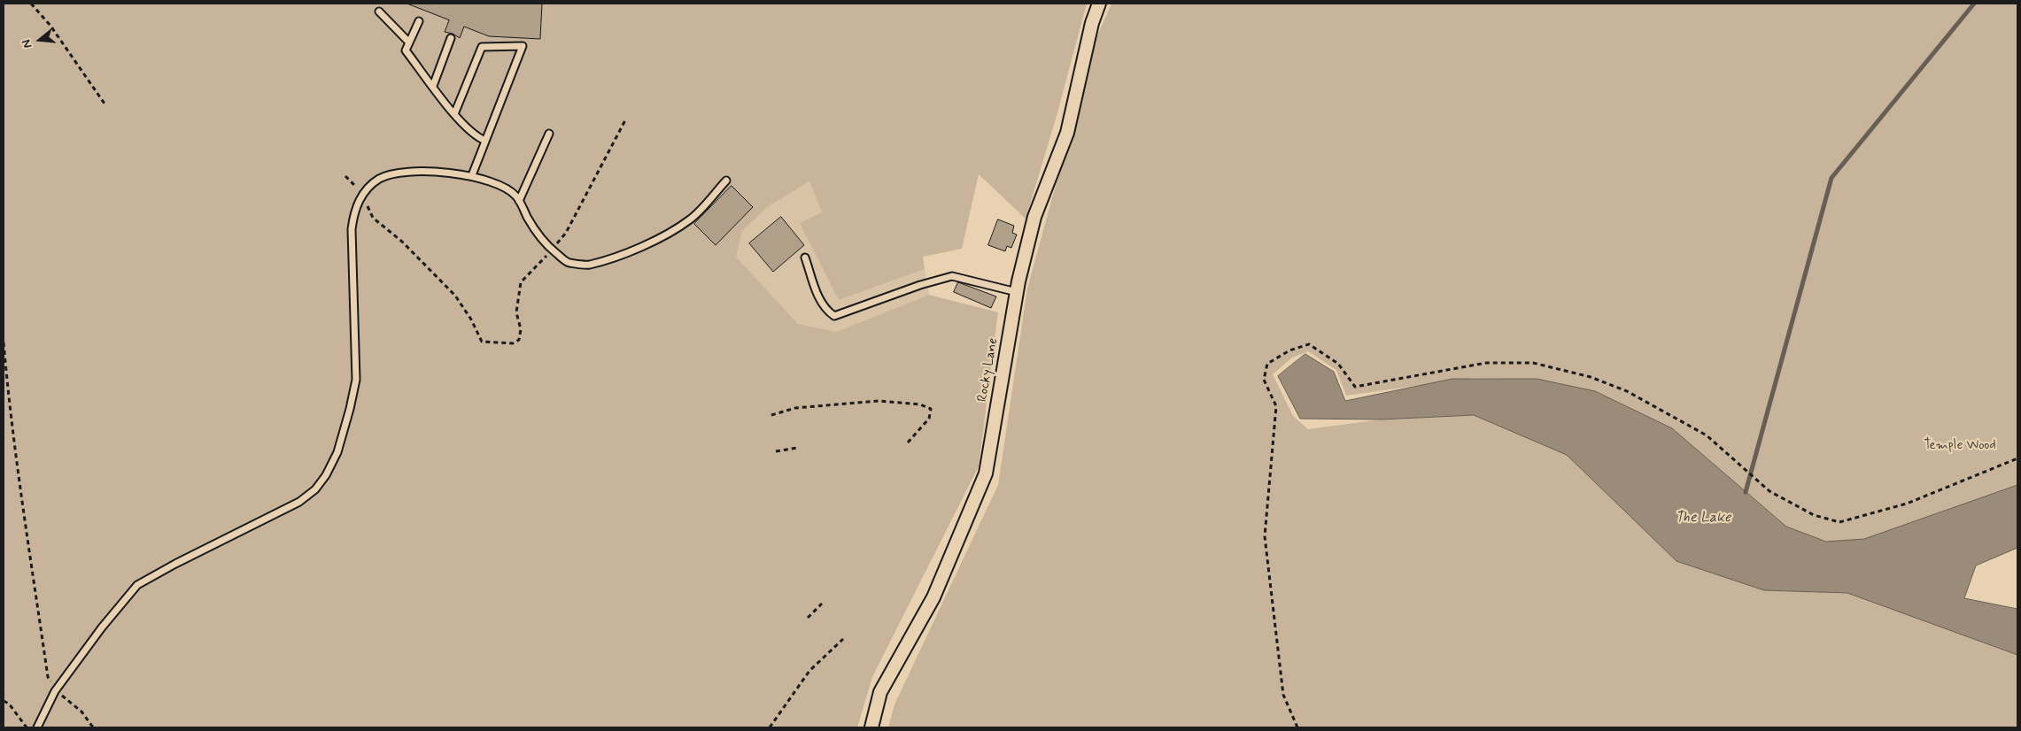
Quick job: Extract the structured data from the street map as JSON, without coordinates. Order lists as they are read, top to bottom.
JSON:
{
  "streets": {
    "street": ["Rocky Lane"]
  },
  "water": ["The Lake"],
  "parks": ["Temple Wood"],
  "north": "left"
}
